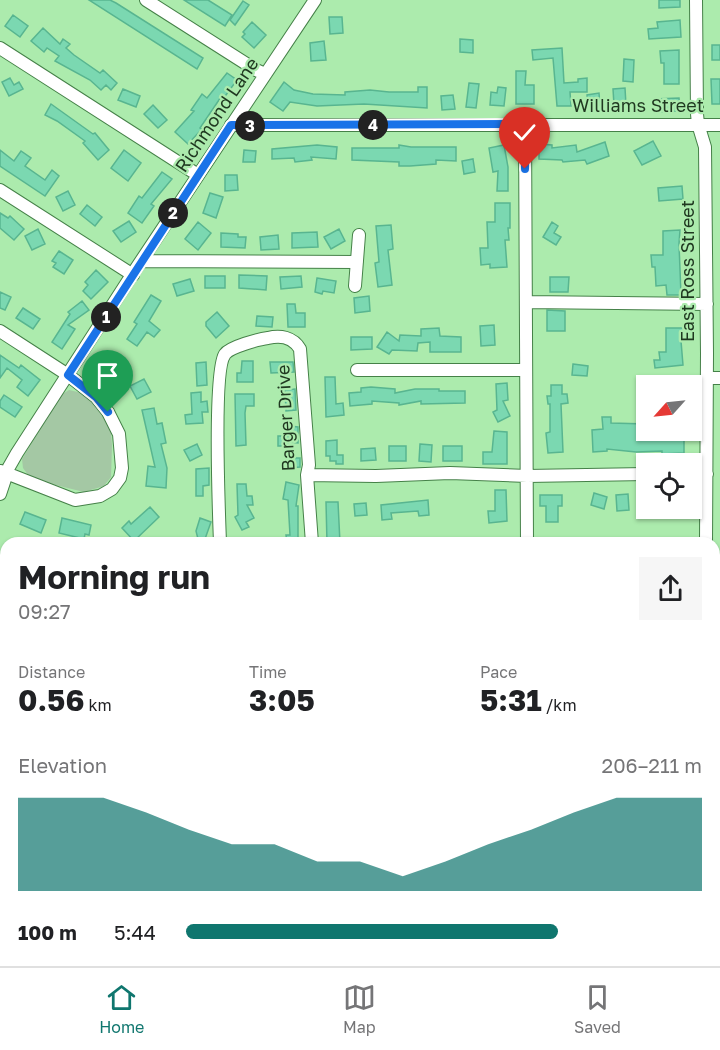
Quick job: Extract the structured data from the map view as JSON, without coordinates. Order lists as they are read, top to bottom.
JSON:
{
  "streets": {
    "street": [
      "Williams Street",
      "Richmond Lane",
      "East Ross Street",
      "Barger Drive"
    ]
  },
  "crossings": [
    ["Williams Street", "Richmond Lane"],
    ["Williams Street", "East Ross Street"]
  ],
  "north": "bottom left",
  "page": {
    "pins": [
      "4",
      "3",
      "2",
      "1"
    ],
    "heading": ["Morning run", "09:27"],
    "stats": [
      ["Distance", "0.56 km"],
      ["Time", "3:05"],
      ["Pace", "5:31 /km"]
    ],
    "chart": ["Elevation", "206–211 m"],
    "list": [
      {
        "name": "100 m",
        "note": "5:44"
      }
    ],
    "tabs": ["Home", "Map", "Saved"]
  }
}
